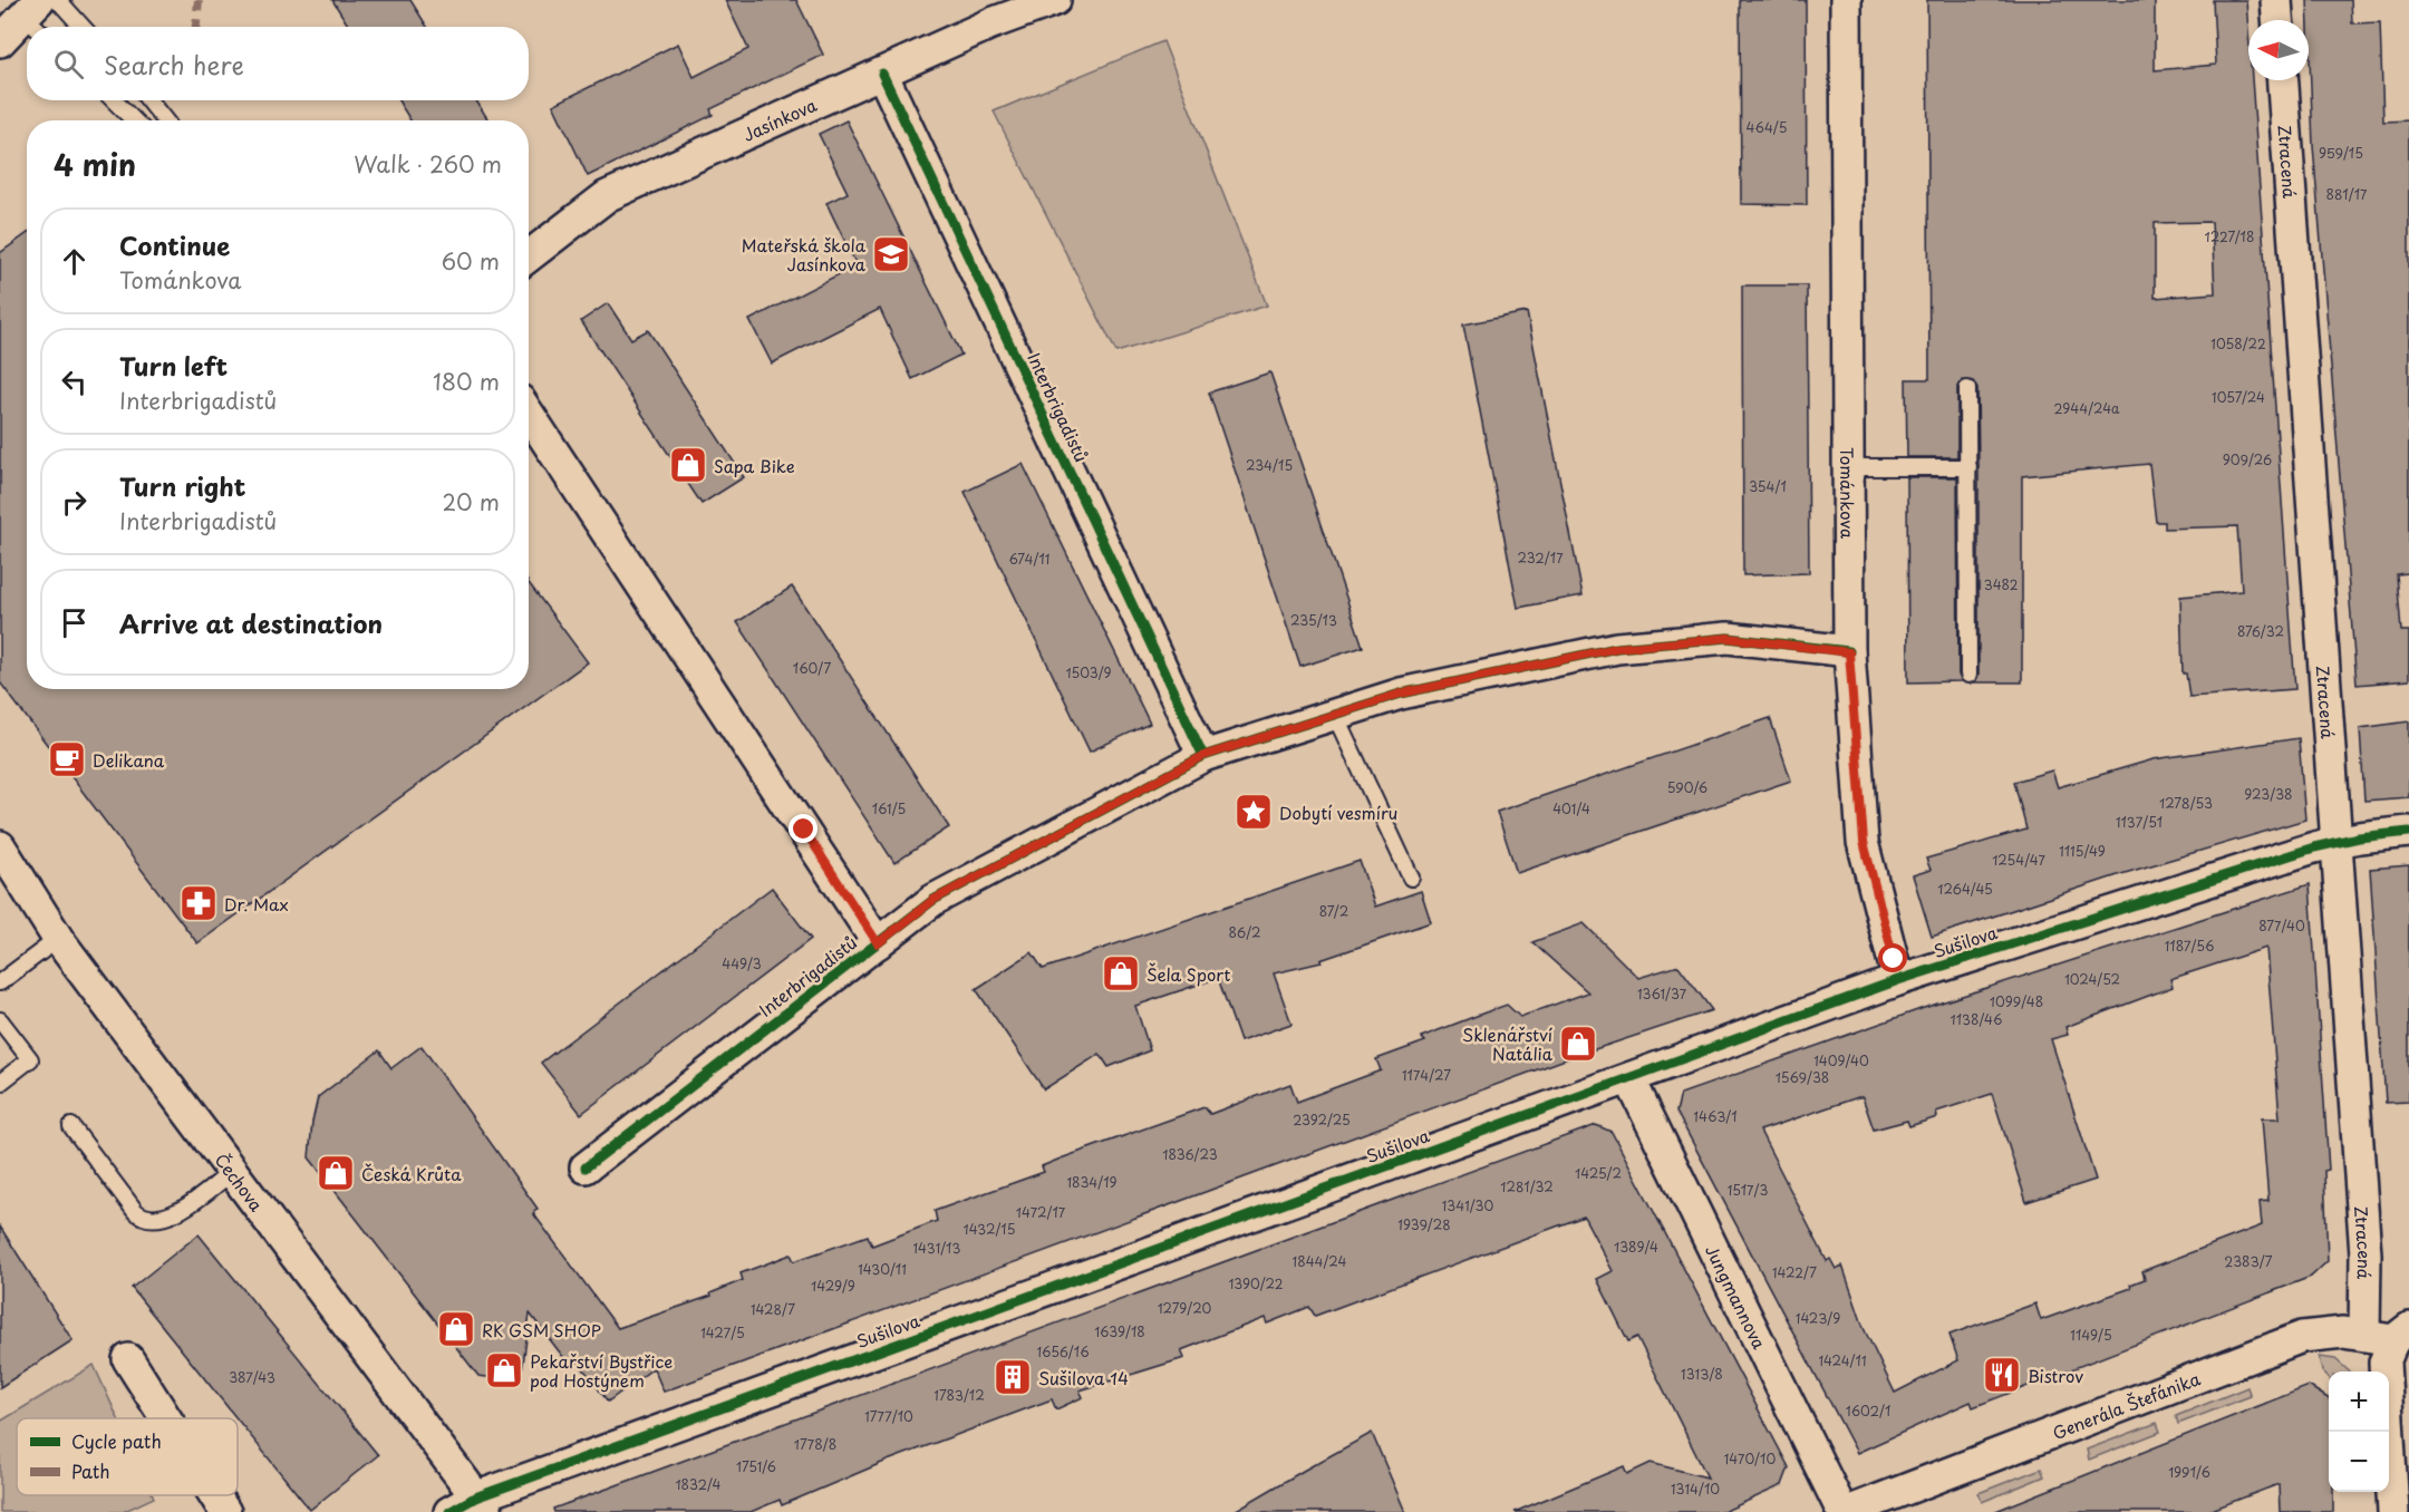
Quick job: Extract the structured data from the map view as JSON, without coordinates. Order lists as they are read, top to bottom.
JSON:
{
  "streets": {
    "street": [
      "Jasínkova",
      "Ztracená",
      "Interbrigadistů",
      "Tománkova",
      "Sušilova",
      "Čechova",
      "Jungmannova",
      "Generála Štefánika"
    ]
  },
  "crossings": [
    ["Jasínkova", "Interbrigadistů"],
    ["Ztracená", "Sušilova"],
    ["Ztracená", "Generála Štefánika"],
    ["Interbrigadistů", "Tománkova"],
    ["Tománkova", "Sušilova"],
    ["Sušilova", "Čechova"],
    ["Sušilova", "Jungmannova"],
    ["Jungmannova", "Generála Štefánika"]
  ],
  "places": {
    "school or university": ["Mateřská škola Jasínkova"],
    "shop": [
      "Sapa Bike",
      "Šela Sport",
      "Sklenářství Natália",
      "Česká Krůta",
      "RK GSM SHOP",
      "Pekařství Bystřice pod Hostýnem"
    ],
    "cafe": ["Delikana"],
    "place": ["Dobytí vesmíru"],
    "pharmacy": ["Dr. Max"],
    "restaurant": ["Bistrov"],
    "building": ["Sušilova 14"]
  },
  "house_numbers": [
    "464/5",
    "959/15",
    "881/17",
    "1227/18",
    "1058/22",
    "1057/24",
    "2944/24a",
    "909/26",
    "234/15",
    "354/1",
    "232/17",
    "674/11",
    "3482",
    "235/13",
    "876/32",
    "160/7",
    "1503/9",
    "590/6",
    "923/38",
    "1278/53",
    "161/5",
    "401/4",
    "1137/51",
    "1115/49",
    "1254/47",
    "1264/45",
    "87/2",
    "877/40",
    "86/2",
    "1187/56",
    "449/3",
    "1024/52",
    "1361/37",
    "1099/48",
    "1138/46",
    "1409/40",
    "1174/27",
    "1569/38",
    "1463/1",
    "2392/25",
    "1836/23",
    "1425/2",
    "1834/19",
    "1281/32",
    "1517/3",
    "1341/30",
    "1472/17",
    "1939/28",
    "1432/15",
    "1389/4",
    "1431/13",
    "1844/24",
    "2383/7",
    "1430/11",
    "1422/7",
    "1390/22",
    "1429/9",
    "1279/20",
    "1428/7",
    "1423/9",
    "1639/18",
    "1427/5",
    "1149/5",
    "1656/16",
    "1424/11",
    "1313/8",
    "387/43",
    "1783/12",
    "1602/1",
    "1777/10",
    "1778/8",
    "1470/10",
    "1751/6",
    "1991/6",
    "1832/4",
    "1314/10"
  ],
  "legend": ["Cycle path", "Path"],
  "north": "left",
  "page": {
    "search": "Search here",
    "heading": ["4 min", "Walk · 260 m"],
    "list": [
      ["Continue", "Tománkova", "60 m"],
      ["Turn left", "Interbrigadistů", "180 m"],
      ["Turn right", "Interbrigadistů", "20 m"],
      "Arrive at destination"
    ],
    "map_buttons": ["+", "−"]
  }
}
